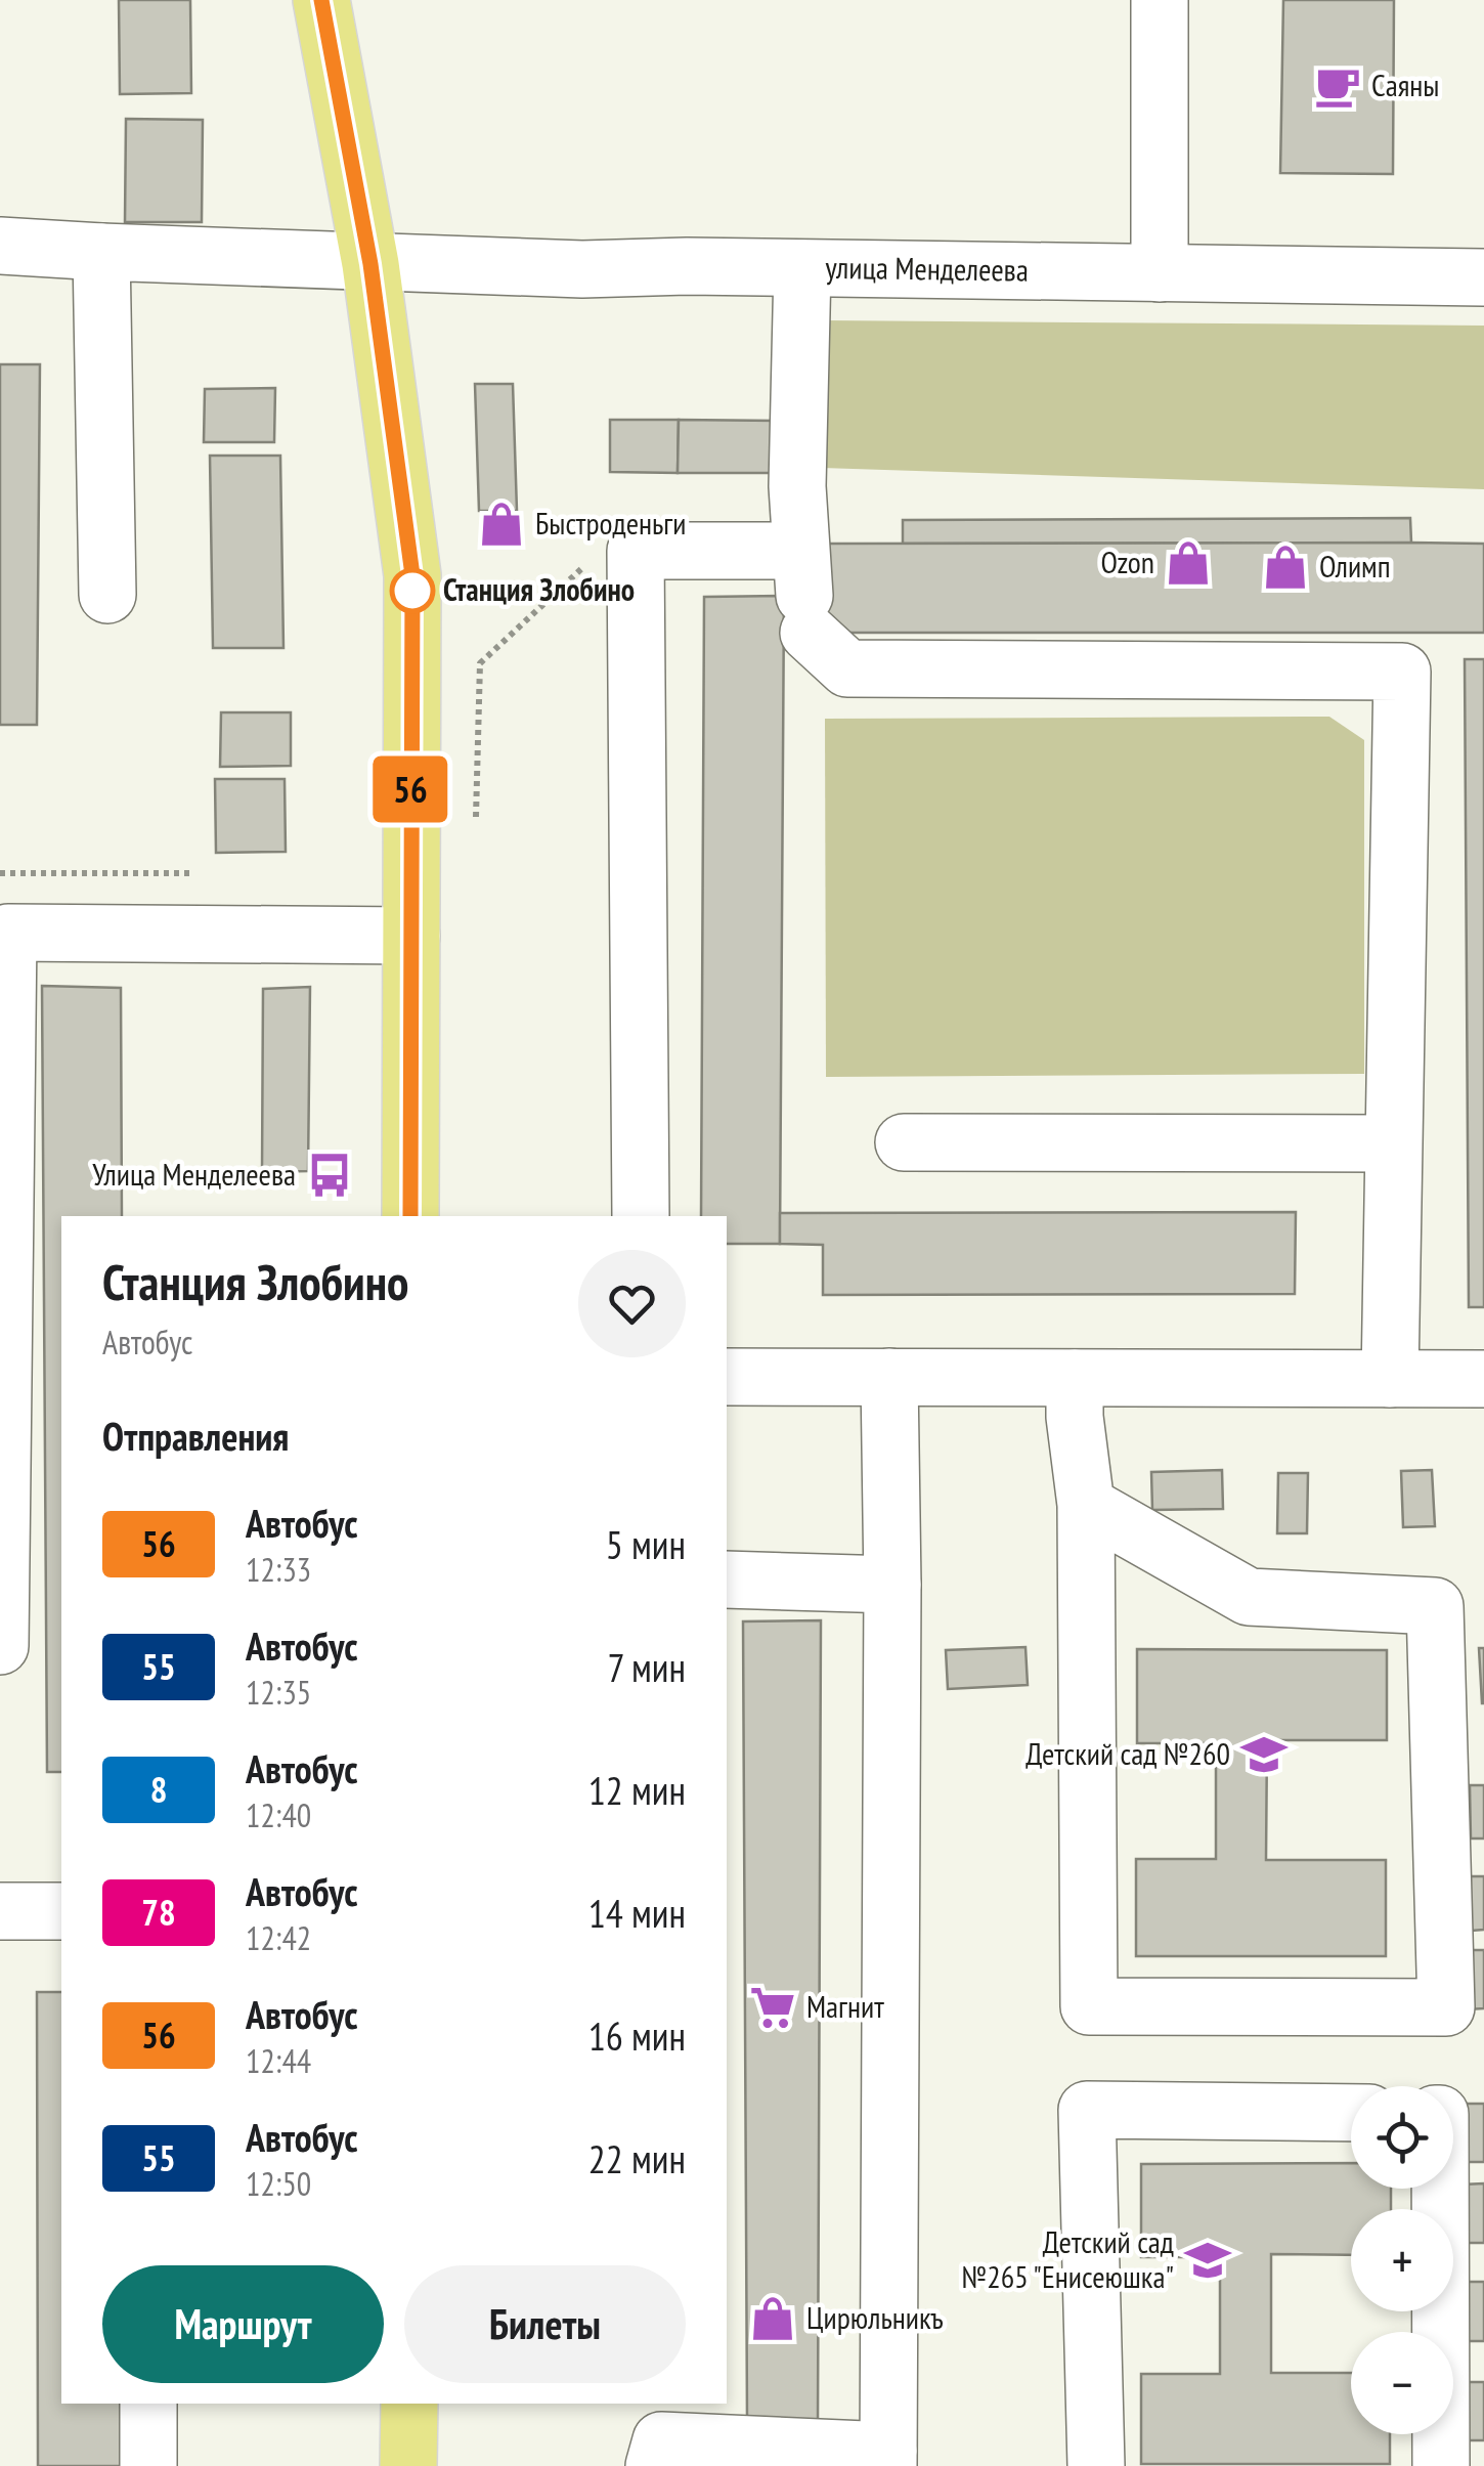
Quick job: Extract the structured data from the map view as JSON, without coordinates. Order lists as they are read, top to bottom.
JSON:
{
  "streets": {
    "street": ["улица Менделеева"]
  },
  "places": {
    "cafe": ["Саяны"],
    "shop": [
      "Быстроденьги",
      "Ozon",
      "Олимп",
      "Цирюльникъ"
    ],
    "other": ["Станция Злобино"],
    "bus stop": ["Улица Менделеева"],
    "school or university": ["Детский сад №260", "Детский сад №265 \"Енисеюшка\""],
    "supermarket": ["Магнит"]
  },
  "lines": ["bus line 56"],
  "page": {
    "on_map": "56",
    "heading": [
      ["Станция Злобино", "Автобус"],
      "Отправления"
    ],
    "list": [
      {
        "mark": "56",
        "name": "Автобус",
        "note": "12:33",
        "value": "5 мин"
      },
      {
        "mark": "55",
        "name": "Автобус",
        "note": "12:35",
        "value": "7 мин"
      },
      {
        "mark": "8",
        "name": "Автобус",
        "note": "12:40",
        "value": "12 мин"
      },
      {
        "mark": "78",
        "name": "Автобус",
        "note": "12:42",
        "value": "14 мин"
      },
      {
        "mark": "56",
        "name": "Автобус",
        "note": "12:44",
        "value": "16 мин"
      },
      {
        "mark": "55",
        "name": "Автобус",
        "note": "12:50",
        "value": "22 мин"
      }
    ],
    "map_buttons": ["+", "−"],
    "buttons": ["Маршрут", "Билеты"]
  }
}
